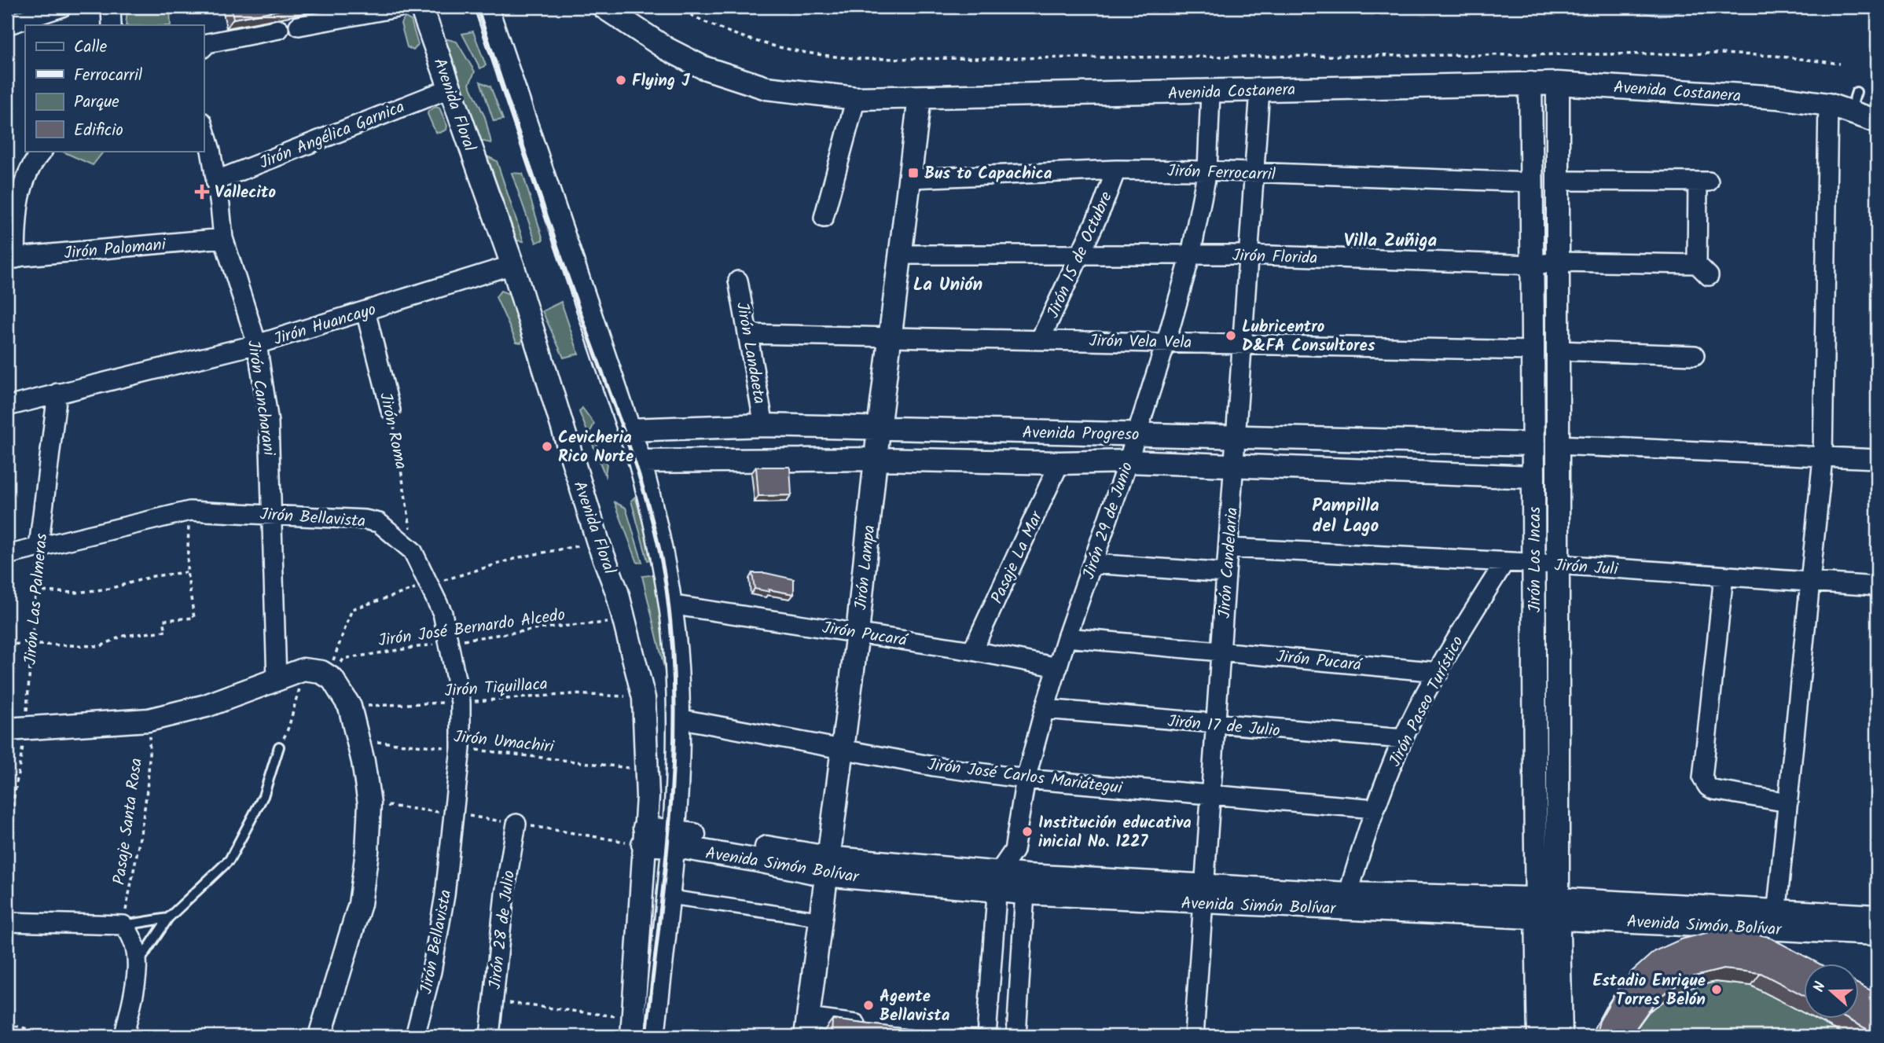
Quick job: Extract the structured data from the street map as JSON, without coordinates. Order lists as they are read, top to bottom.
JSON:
{
  "streets": {
    "street": [
      "Avenida Costanera",
      "Avenida Floral",
      "Jirón Angélica Garnica",
      "Jirón Ferrocarril",
      "Jirón Palomani",
      "Jirón 15 de Octubre",
      "Jirón Florida",
      "Jirón Huancayo",
      "Jirón Vela Vela",
      "Jirón Landaeta",
      "Jirón Cancharani",
      "Jirón Roma",
      "Avenida Progreso",
      "Jirón Bellavista",
      "Jirón 29 de Junio",
      "Pasaje La Mar",
      "Jirón Los Incas",
      "Jirón Candelaria",
      "Jirón Juli",
      "Jirón Lampa",
      "Jirón Las Palmeras",
      "Jirón Pucará",
      "Jirón Paseo Turístico",
      "Jirón 17 de Julio",
      "Jirón José Carlos Mariátegui",
      "Avenida Simón Bolívar",
      "Jirón 28 de Julio"
    ],
    "path": [
      "Jirón José Bernardo Alcedo",
      "Jirón Tiquillaca",
      "Jirón Umachiri",
      "Pasaje Santa Rosa"
    ]
  },
  "crossings": [
    ["Avenida Costanera", "Jirón 29 de Junio"],
    ["Avenida Costanera", "Jirón Los Incas"],
    ["Avenida Costanera", "Jirón Candelaria"],
    ["Avenida Costanera", "Jirón Lampa"],
    ["Avenida Floral", "Jirón Angélica Garnica"],
    ["Avenida Floral", "Jirón Huancayo"],
    ["Avenida Floral", "Jirón José Bernardo Alcedo"],
    ["Avenida Floral", "Jirón Tiquillaca"],
    ["Avenida Floral", "Jirón Umachiri"],
    ["Avenida Floral", "Avenida Simón Bolívar"],
    ["Jirón Angélica Garnica", "Jirón Cancharani"],
    ["Jirón Ferrocarril", "Jirón 15 de Octubre"],
    ["Jirón Ferrocarril", "Jirón 29 de Junio"],
    ["Jirón Ferrocarril", "Jirón Los Incas"],
    ["Jirón Ferrocarril", "Jirón Candelaria"],
    ["Jirón Ferrocarril", "Jirón Lampa"],
    ["Jirón Palomani", "Jirón Cancharani"],
    ["Jirón 15 de Octubre", "Jirón Florida"],
    ["Jirón 15 de Octubre", "Jirón Vela Vela"],
    ["Jirón Florida", "Jirón 29 de Junio"],
    ["Jirón Florida", "Jirón Los Incas"],
    ["Jirón Florida", "Jirón Candelaria"],
    ["Jirón Florida", "Jirón Lampa"],
    ["Jirón Huancayo", "Jirón Cancharani"],
    ["Jirón Huancayo", "Jirón Roma"],
    ["Jirón Huancayo", "Jirón Las Palmeras"],
    ["Jirón Vela Vela", "Jirón Landaeta"],
    ["Jirón Vela Vela", "Jirón 29 de Junio"],
    ["Jirón Vela Vela", "Jirón Los Incas"],
    ["Jirón Vela Vela", "Jirón Candelaria"],
    ["Jirón Vela Vela", "Jirón Lampa"],
    ["Jirón Landaeta", "Avenida Progreso"],
    ["Jirón Cancharani", "Jirón Bellavista"],
    ["Jirón Roma", "Jirón Bellavista"],
    ["Avenida Progreso", "Jirón 29 de Junio"],
    ["Avenida Progreso", "Pasaje La Mar"],
    ["Avenida Progreso", "Jirón Los Incas"],
    ["Avenida Progreso", "Jirón Candelaria"],
    ["Avenida Progreso", "Jirón Lampa"],
    ["Jirón Bellavista", "Jirón Las Palmeras"],
    ["Jirón Bellavista", "Jirón José Bernardo Alcedo"],
    ["Jirón Bellavista", "Jirón Tiquillaca"],
    ["Jirón Bellavista", "Jirón Umachiri"],
    ["Jirón 29 de Junio", "Jirón Pucará"],
    ["Jirón 29 de Junio", "Jirón 17 de Julio"],
    ["Jirón 29 de Junio", "Jirón José Carlos Mariátegui"],
    ["Jirón 29 de Junio", "Avenida Simón Bolívar"],
    ["Pasaje La Mar", "Jirón Pucará"],
    ["Jirón Los Incas", "Jirón Juli"],
    ["Jirón Los Incas", "Avenida Simón Bolívar"],
    ["Jirón Candelaria", "Jirón Juli"],
    ["Jirón Candelaria", "Jirón Pucará"],
    ["Jirón Candelaria", "Jirón 17 de Julio"],
    ["Jirón Candelaria", "Jirón José Carlos Mariátegui"],
    ["Jirón Candelaria", "Avenida Simón Bolívar"],
    ["Jirón Juli", "Jirón Paseo Turístico"],
    ["Jirón Lampa", "Jirón Pucará"],
    ["Jirón Lampa", "Jirón José Carlos Mariátegui"],
    ["Jirón Lampa", "Avenida Simón Bolívar"],
    ["Jirón Pucará", "Jirón Paseo Turístico"],
    ["Jirón Paseo Turístico", "Jirón 17 de Julio"],
    ["Jirón Paseo Turístico", "Jirón José Carlos Mariátegui"],
    ["Jirón Paseo Turístico", "Avenida Simón Bolívar"]
  ],
  "districts": ["Villa Zuñiga", "La Unión", "Pampilla del Lago"],
  "places": {
    "other": [
      "Flying J",
      "Lubricentro D&FA Consultores",
      "Cevicheria Rico Norte",
      "Institución educativa inicial No. 1227",
      "Estadio Enrique Torres Belón",
      "Agente Bellavista"
    ],
    "transit": ["Bus to Capachica"],
    "health": ["Vallecito"]
  },
  "legend": [
    "Calle",
    "Ferrocarril",
    "Parque",
    "Edificio"
  ],
  "north": "left"
}
